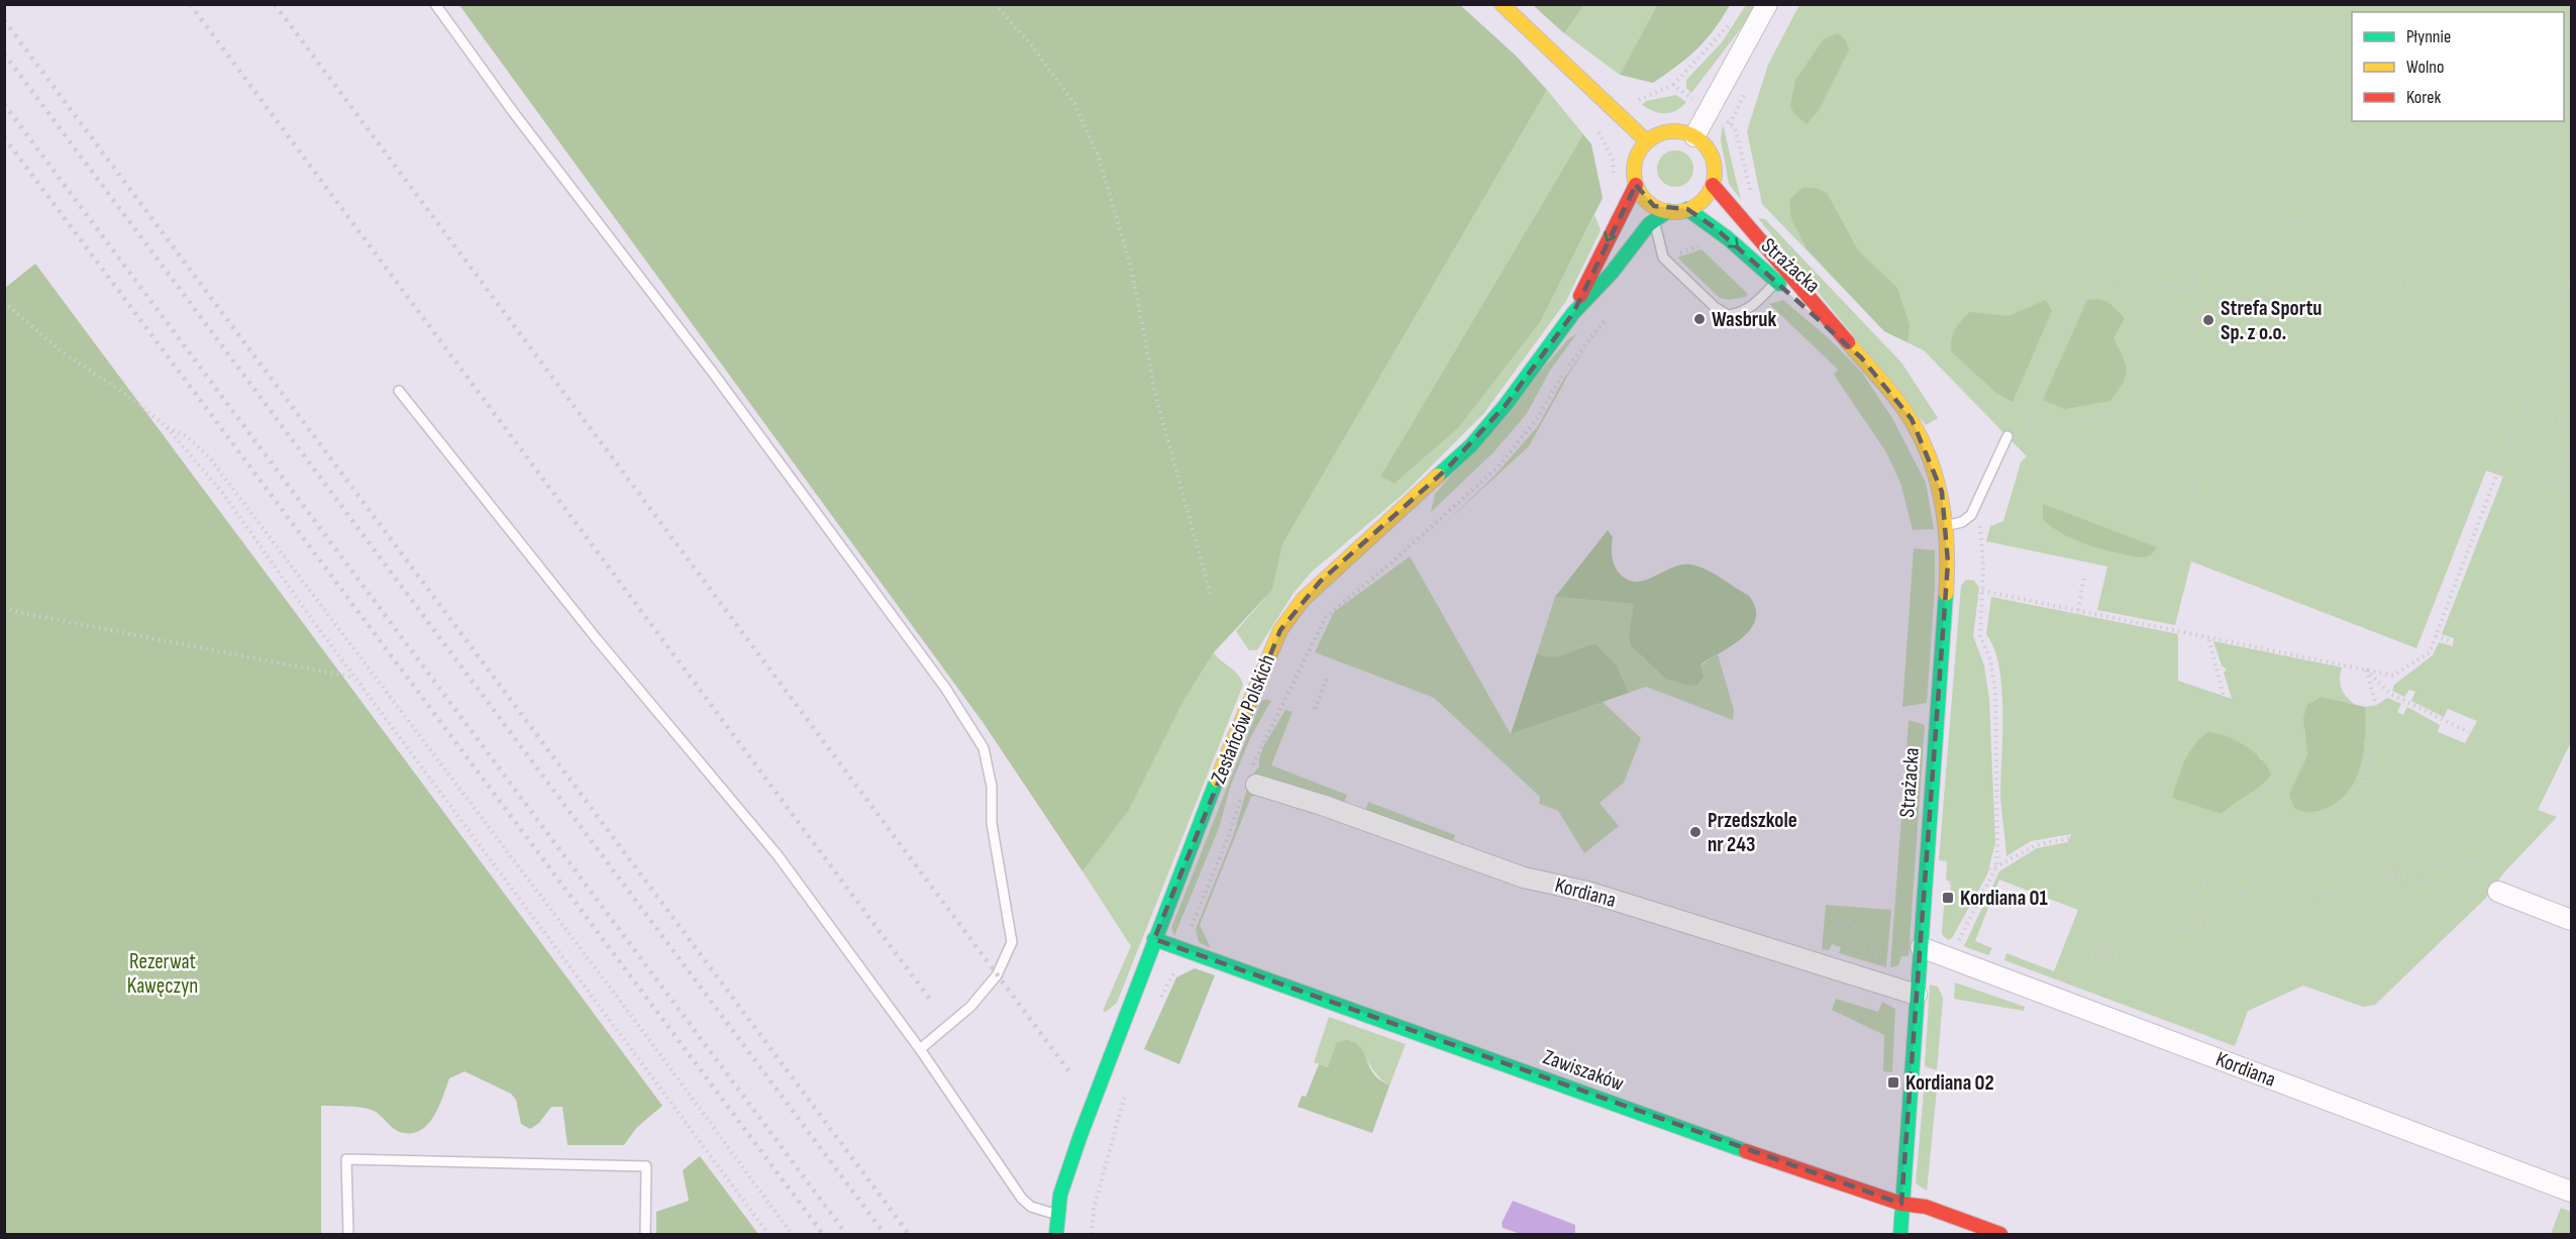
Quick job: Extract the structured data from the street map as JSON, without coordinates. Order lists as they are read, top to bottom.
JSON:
{
  "streets": {
    "street": [
      "Strażacka",
      "Zesłańców Polskich",
      "Kordiana",
      "Zawiszaków"
    ]
  },
  "crossings": [
    ["Strażacka", "Zesłańców Polskich"],
    ["Strażacka", "Kordiana"],
    ["Strażacka", "Zawiszaków"],
    ["Zesłańców Polskich", "Zawiszaków"]
  ],
  "parks": ["Rezerwat Kawęczyn"],
  "places": {
    "other": ["Wasbruk", "Strefa Sportu Sp. z o.o.", "Przedszkole nr 243"],
    "transit": ["Kordiana 01", "Kordiana 02"]
  },
  "legend": ["Płynnie", "Wolno", "Korek"]
}
